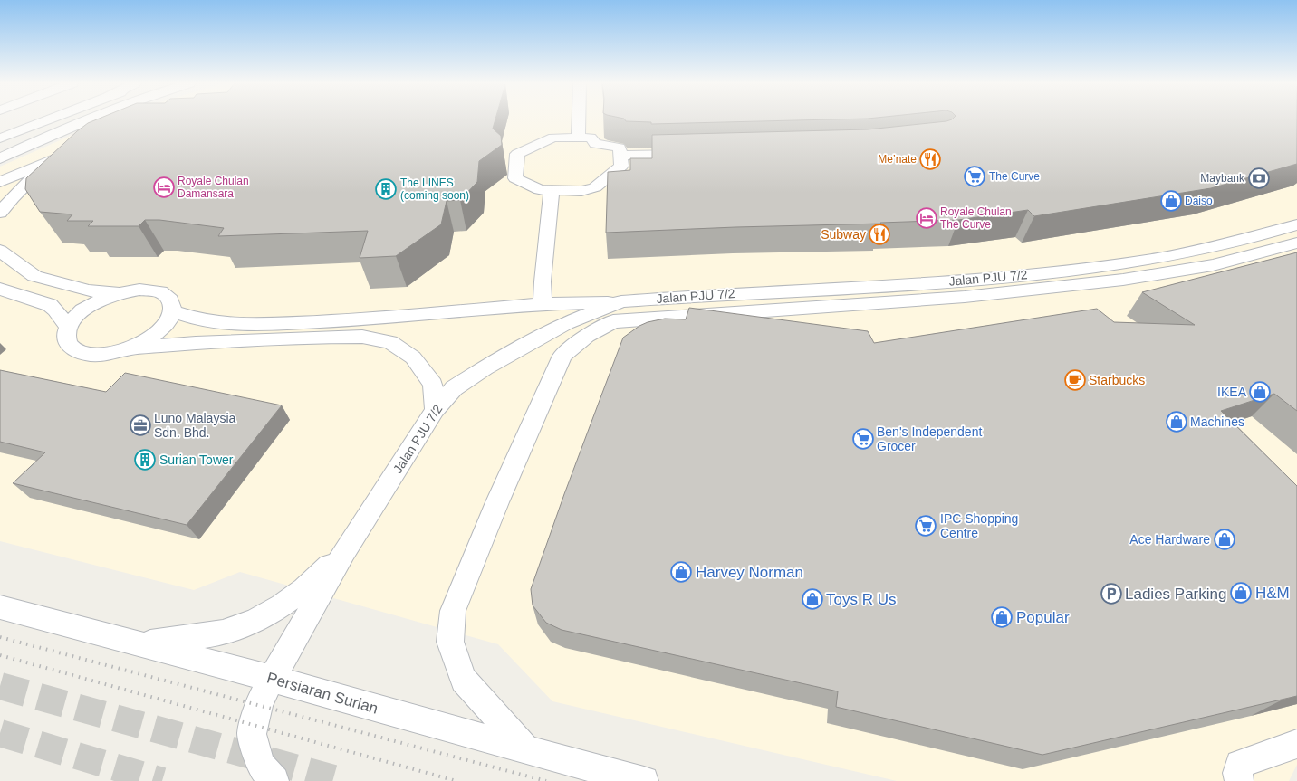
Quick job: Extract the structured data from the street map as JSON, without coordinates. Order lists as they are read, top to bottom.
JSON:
{
  "streets": {
    "street": ["Jalan PJU 7/2", "Persiaran Surian"]
  },
  "crossings": [
    ["Jalan PJU 7/2", "Persiaran Surian"]
  ],
  "places": {
    "restaurant": ["Me’nate", "Subway"],
    "supermarket": ["The Curve", "Ben's Independent Grocer", "IPC Shopping Centre"],
    "bank": ["Maybank"],
    "hotel": ["Royale Chulan Damansara", "Royale Chulan The Curve"],
    "building": ["The LINES (coming soon)", "Surian Tower"],
    "shop": [
      "Daiso",
      "IKEA",
      "Machines",
      "Ace Hardware",
      "Harvey Norman",
      "H&M",
      "Toys R Us",
      "Popular"
    ],
    "cafe": ["Starbucks"],
    "office": ["Luno Malaysia Sdn. Bhd."],
    "parking": ["Ladies Parking"]
  }
}
